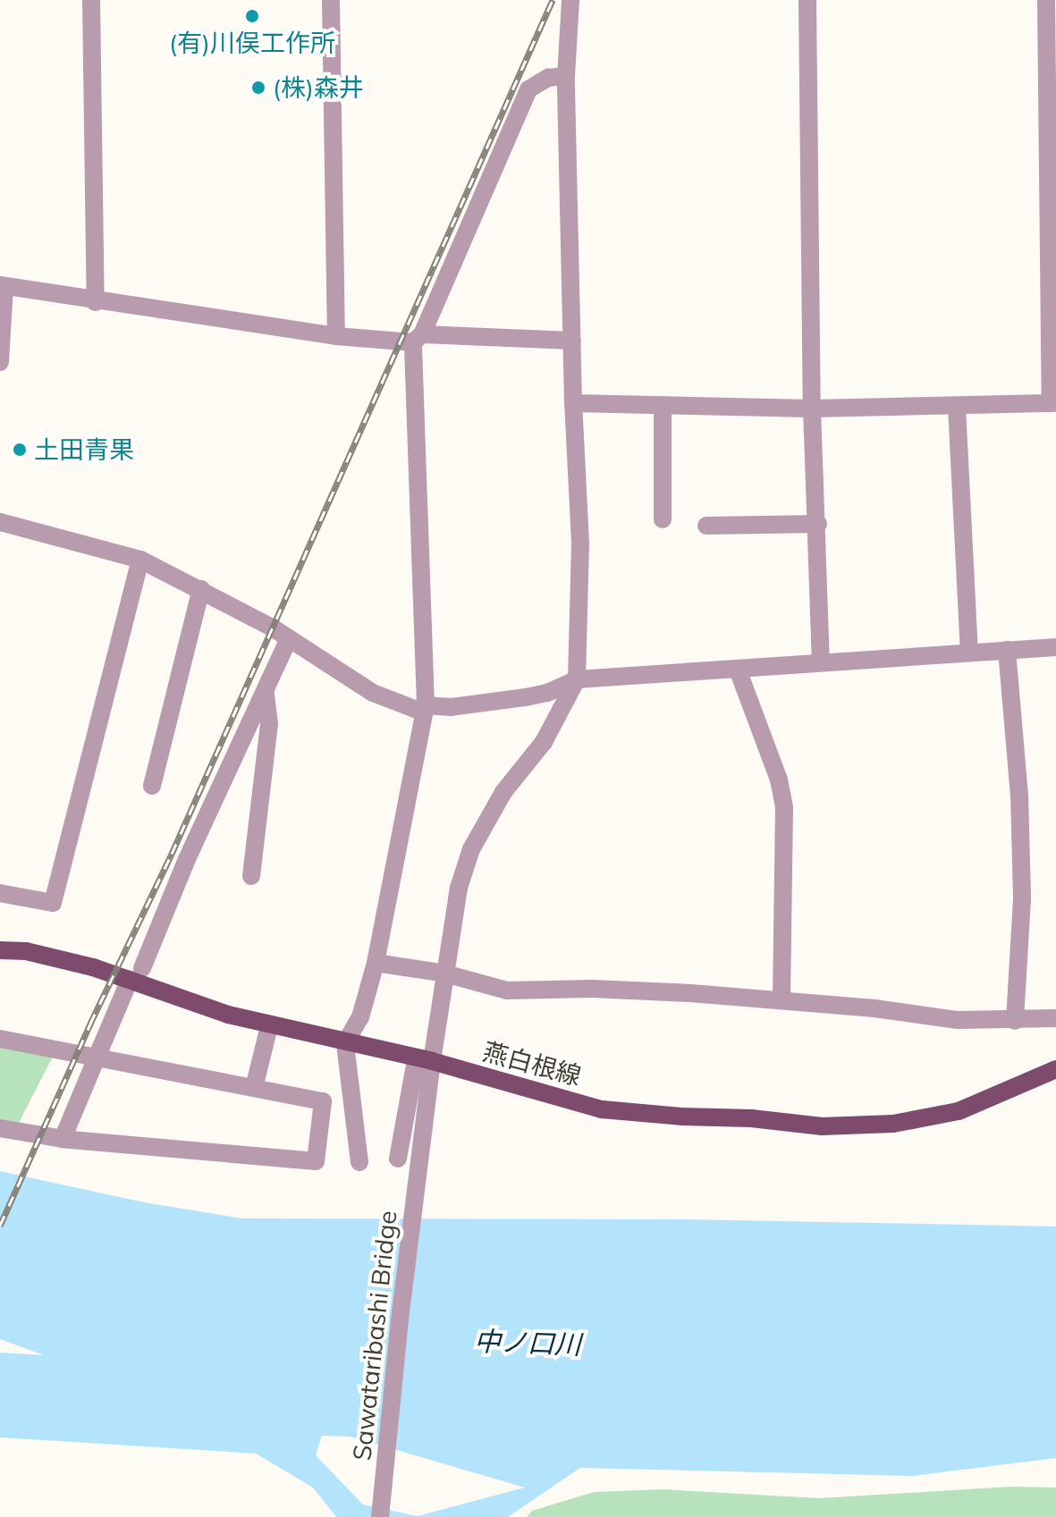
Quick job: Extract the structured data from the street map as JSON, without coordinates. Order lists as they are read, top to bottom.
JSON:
{
  "streets": {
    "main road": ["燕白根線"],
    "street": ["Sawataribashi Bridge"]
  },
  "crossings": [
    ["燕白根線", "Sawataribashi Bridge"]
  ],
  "water": ["中ノ口川"],
  "places": ["(有)川俣工作所", "(株)森井", "土田青果"]
}
